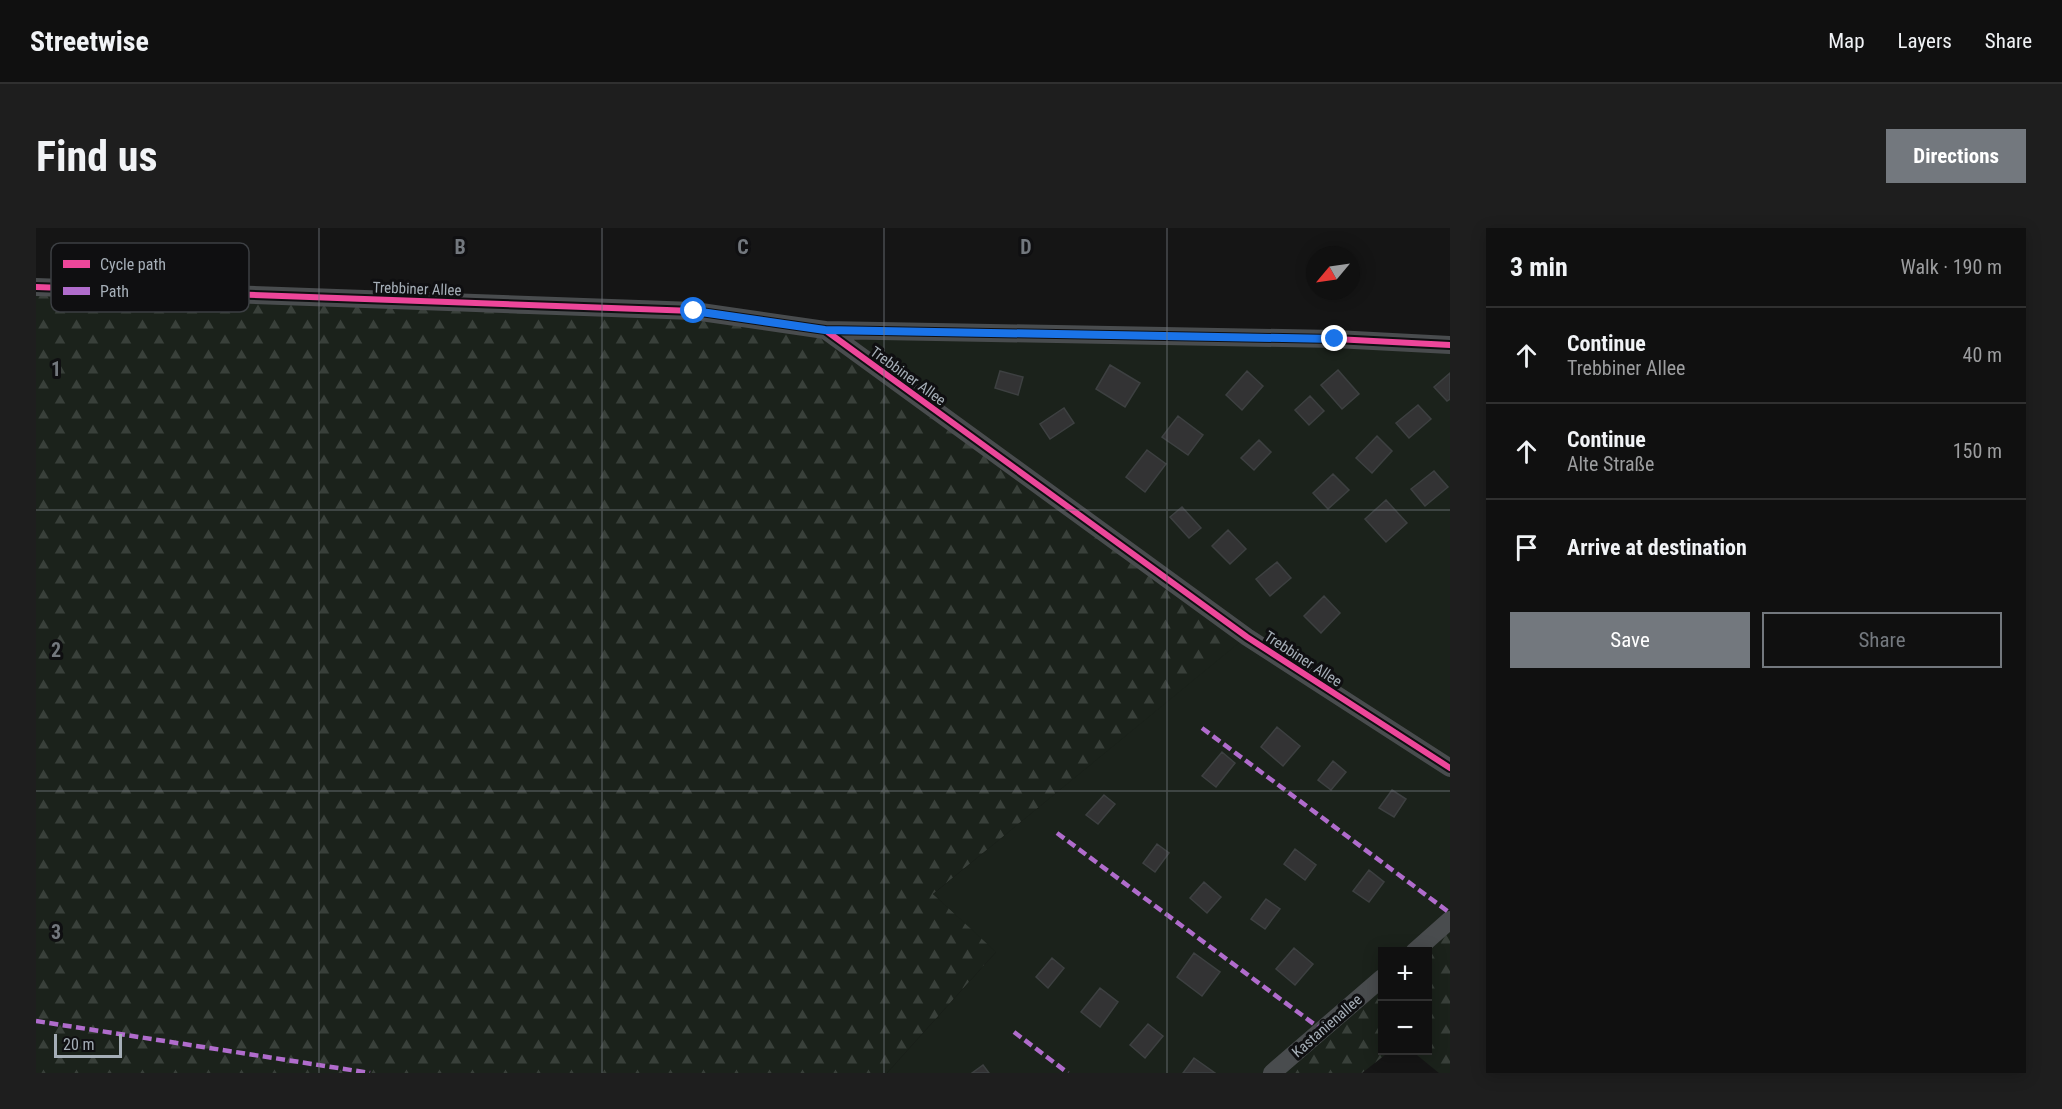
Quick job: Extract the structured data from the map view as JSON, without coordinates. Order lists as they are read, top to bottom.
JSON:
{
  "streets": {
    "street": ["Trebbiner Allee", "Kastanienallee"]
  },
  "legend": ["Cycle path", "Path"],
  "scale_bar": "20 m",
  "north": "bottom left",
  "page": {
    "header": "Streetwise",
    "nav": ["Map", "Layers", "Share"],
    "buttons": [
      "Directions",
      ["Save", "Share"]
    ],
    "title": "Find us",
    "heading": ["3 min", "Walk · 190 m"],
    "list": [
      ["Continue", "Trebbiner Allee", "40 m"],
      ["Continue", "Alte Straße", "150 m"],
      "Arrive at destination"
    ],
    "map_buttons": ["+", "−"],
    "scale": "20 m"
  },
  "grid": {
    "columns": ["B", "C", "D"],
    "rows": ["1", "2", "3"]
  }
}
